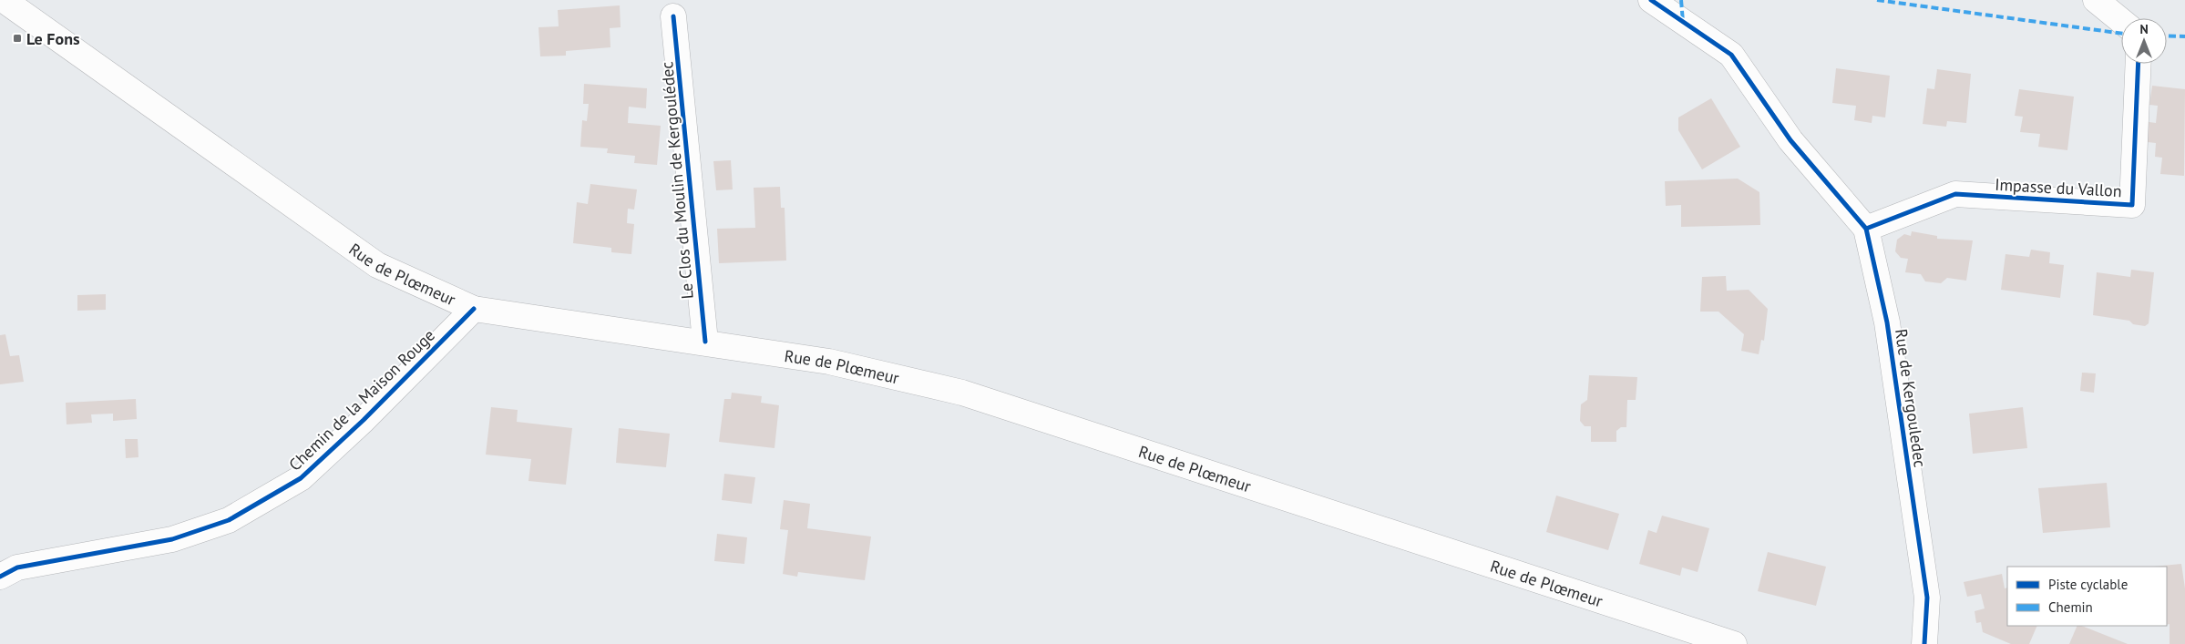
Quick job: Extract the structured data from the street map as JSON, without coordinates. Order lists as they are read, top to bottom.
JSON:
{
  "streets": {
    "street": [
      "Le Clos du Moulin de Kergoulédec",
      "Impasse du Vallon",
      "Rue de Plœmeur",
      "Rue de Kergouledec",
      "Chemin de la Maison Rouge"
    ]
  },
  "crossings": [
    ["Le Clos du Moulin de Kergoulédec", "Rue de Plœmeur"],
    ["Impasse du Vallon", "Rue de Kergouledec"],
    ["Rue de Plœmeur", "Chemin de la Maison Rouge"]
  ],
  "places": {
    "transit": ["Le Fons"]
  },
  "legend": ["Piste cyclable", "Chemin"],
  "north": "top"
}
